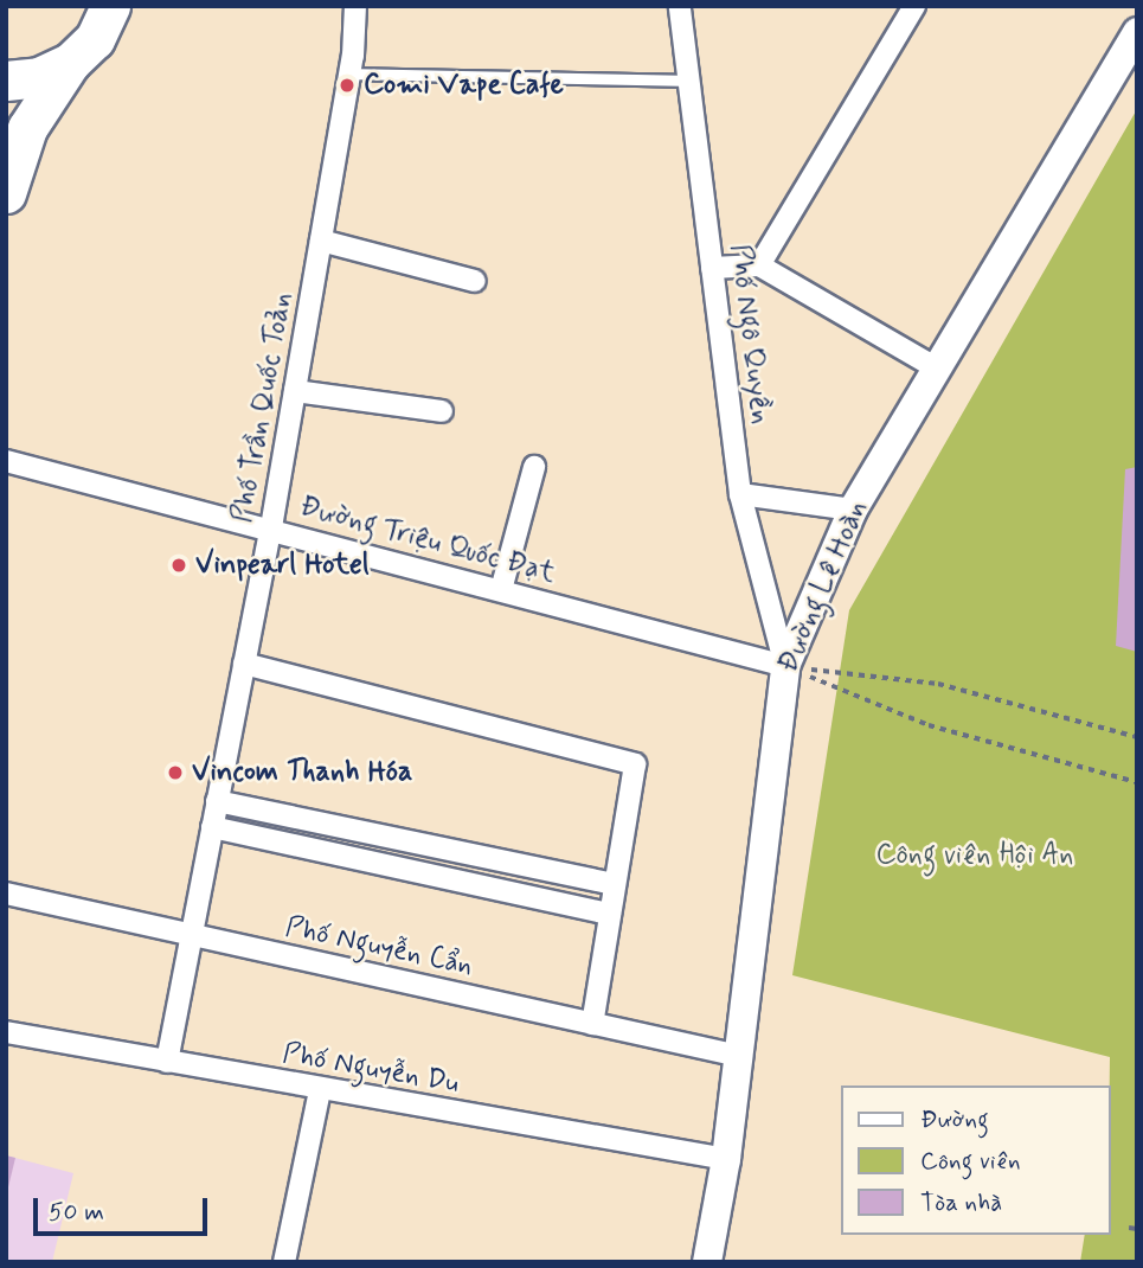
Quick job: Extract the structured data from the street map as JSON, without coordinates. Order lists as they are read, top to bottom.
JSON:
{
  "streets": {
    "street": [
      "Phố Ngô Quyền",
      "Phố Trần Quốc Toản",
      "Đường Triệu Quốc Đạt",
      "Đường Lê Hoàn",
      "Phố Nguyễn Cẩn",
      "Phố Nguyễn Du"
    ]
  },
  "crossings": [
    ["Phố Ngô Quyền", "Đường Triệu Quốc Đạt"],
    ["Phố Ngô Quyền", "Đường Lê Hoàn"],
    ["Phố Trần Quốc Toản", "Đường Triệu Quốc Đạt"],
    ["Phố Trần Quốc Toản", "Phố Nguyễn Cẩn"],
    ["Phố Trần Quốc Toản", "Phố Nguyễn Du"],
    ["Đường Triệu Quốc Đạt", "Đường Lê Hoàn"],
    ["Đường Lê Hoàn", "Phố Nguyễn Cẩn"],
    ["Đường Lê Hoàn", "Phố Nguyễn Du"]
  ],
  "parks": ["Công viên Hội An"],
  "places": ["Comi Vape Cafe", "Vinpearl Hotel", "Vincom Thanh Hóa"],
  "legend": ["Đường", "Công viên", "Tòa nhà"],
  "scale_bar": "50 m"
}
